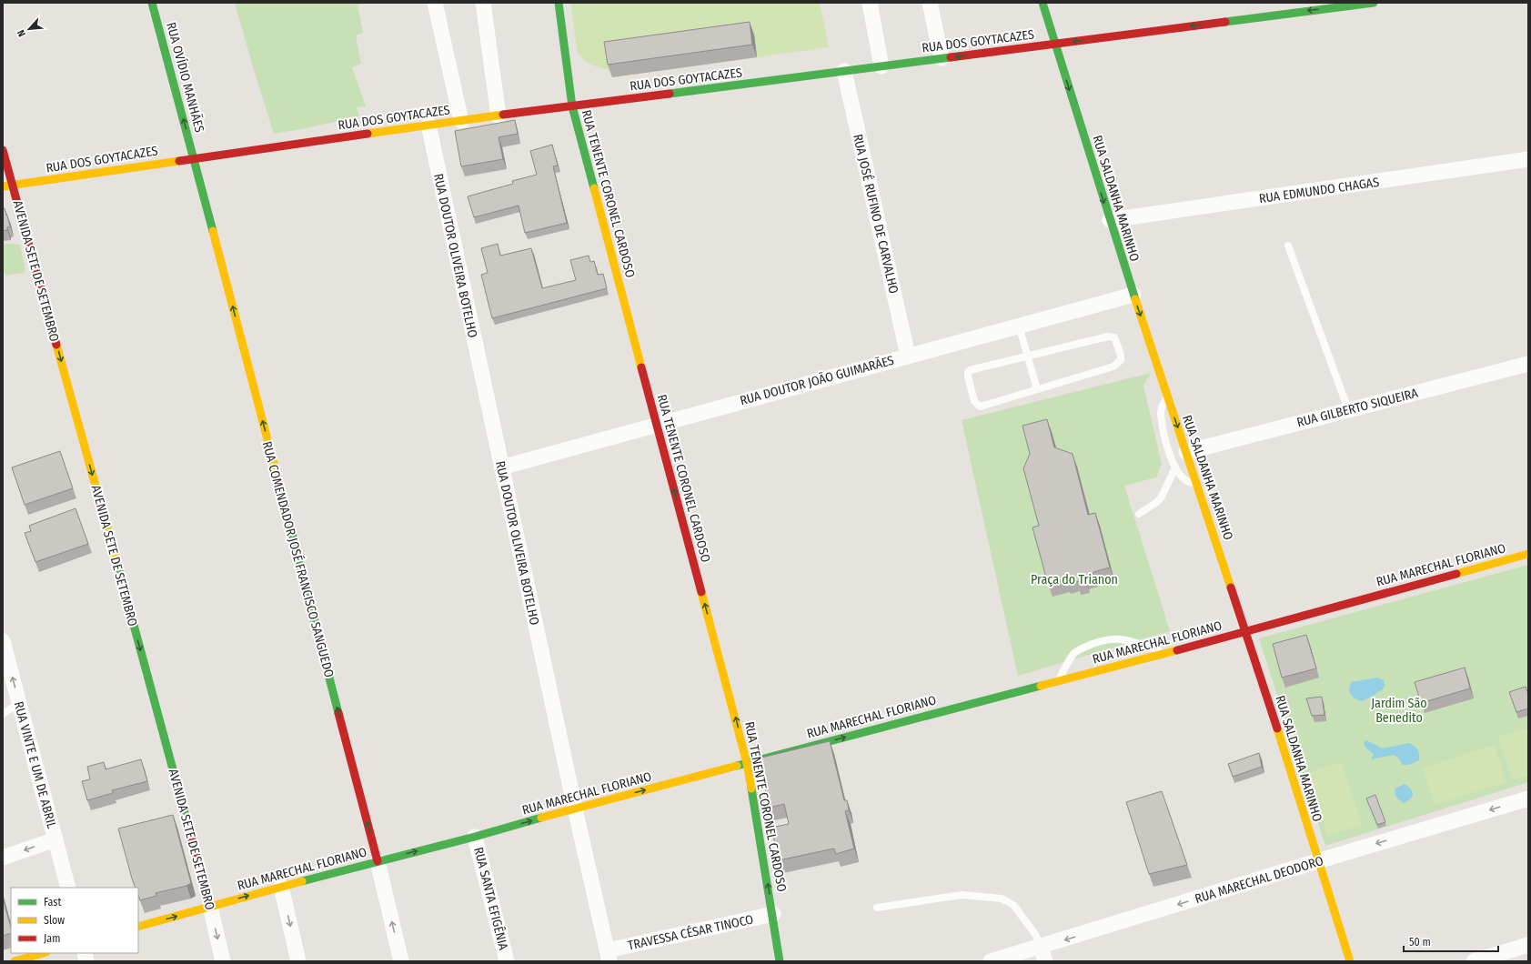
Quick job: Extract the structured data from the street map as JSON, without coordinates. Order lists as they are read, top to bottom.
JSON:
{
  "streets": {
    "main road": [
      "RUA DOS GOYTACAZES",
      "RUA OVÍDIO MANHÃES",
      "RUA TENENTE CORONEL CARDOSO",
      "RUA SALDANHA MARINHO",
      "AVENIDA SETE DE SETEMBRO",
      "RUA COMENDADOR JOSÉ FRANCISCO SANGUEDO",
      "RUA MARECHAL FLORIANO"
    ],
    "street": [
      "RUA EDMUNDO CHAGAS",
      "RUA JOSÉ RUFINO DE CARVALHO",
      "RUA DOUTOR OLIVEIRA BOTELHO",
      "RUA DOUTOR JOÃO GUIMARÃES",
      "RUA GILBERTO SIQUEIRA",
      "RUA VINTE E UM DE ABRIL",
      "RUA MARECHAL DEODORO",
      "RUA SANTA EFIGÊNIA",
      "TRAVESSA CÉSAR TINOCO"
    ]
  },
  "crossings": [
    ["RUA DOS GOYTACAZES", "RUA OVÍDIO MANHÃES"],
    ["RUA DOS GOYTACAZES", "RUA TENENTE CORONEL CARDOSO"],
    ["RUA DOS GOYTACAZES", "RUA SALDANHA MARINHO"],
    ["RUA DOS GOYTACAZES", "RUA JOSÉ RUFINO DE CARVALHO"],
    ["RUA DOS GOYTACAZES", "RUA DOUTOR OLIVEIRA BOTELHO"],
    ["RUA DOS GOYTACAZES", "AVENIDA SETE DE SETEMBRO"],
    ["RUA DOS GOYTACAZES", "RUA COMENDADOR JOSÉ FRANCISCO SANGUEDO"],
    ["RUA OVÍDIO MANHÃES", "RUA COMENDADOR JOSÉ FRANCISCO SANGUEDO"],
    ["RUA EDMUNDO CHAGAS", "RUA SALDANHA MARINHO"],
    ["RUA TENENTE CORONEL CARDOSO", "RUA DOUTOR JOÃO GUIMARÃES"],
    ["RUA TENENTE CORONEL CARDOSO", "RUA MARECHAL FLORIANO"],
    ["RUA TENENTE CORONEL CARDOSO", "TRAVESSA CÉSAR TINOCO"],
    ["RUA SALDANHA MARINHO", "RUA DOUTOR JOÃO GUIMARÃES"],
    ["RUA SALDANHA MARINHO", "RUA GILBERTO SIQUEIRA"],
    ["RUA SALDANHA MARINHO", "RUA MARECHAL FLORIANO"],
    ["RUA SALDANHA MARINHO", "RUA MARECHAL DEODORO"],
    ["RUA JOSÉ RUFINO DE CARVALHO", "RUA DOUTOR JOÃO GUIMARÃES"],
    ["RUA DOUTOR OLIVEIRA BOTELHO", "RUA DOUTOR JOÃO GUIMARÃES"],
    ["RUA DOUTOR OLIVEIRA BOTELHO", "RUA MARECHAL FLORIANO"],
    ["RUA DOUTOR OLIVEIRA BOTELHO", "TRAVESSA CÉSAR TINOCO"],
    ["AVENIDA SETE DE SETEMBRO", "RUA MARECHAL FLORIANO"],
    ["RUA COMENDADOR JOSÉ FRANCISCO SANGUEDO", "RUA MARECHAL FLORIANO"],
    ["RUA MARECHAL FLORIANO", "RUA SANTA EFIGÊNIA"]
  ],
  "one_way": [
    "RUA OVÍDIO MANHÃES",
    "RUA TENENTE CORONEL CARDOSO",
    "AVENIDA SETE DE SETEMBRO",
    "RUA COMENDADOR JOSÉ FRANCISCO SANGUEDO",
    "RUA MARECHAL FLORIANO",
    "RUA MARECHAL DEODORO"
  ],
  "parks": ["Praça do Trianon", "Jardim São Benedito"],
  "legend": ["Fast", "Slow", "Jam"],
  "scale_bar": "50 m",
  "north": "bottom left"
}
